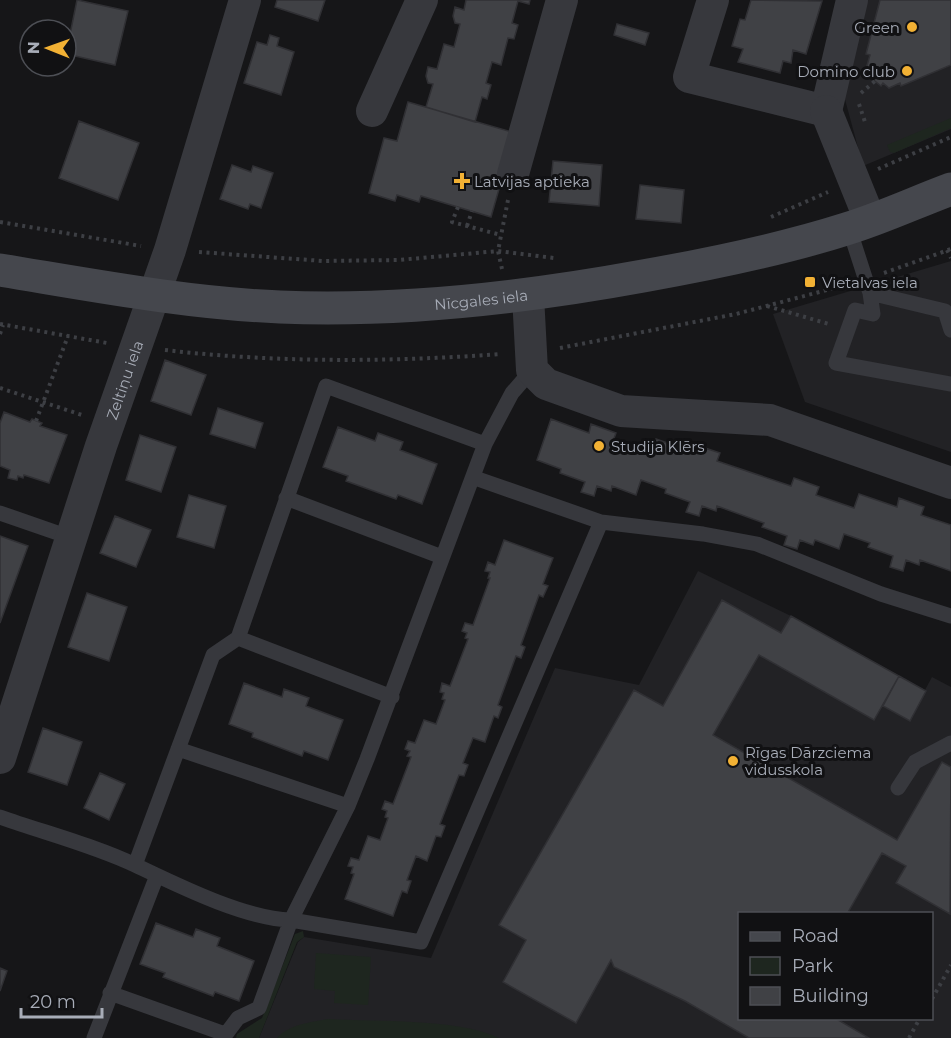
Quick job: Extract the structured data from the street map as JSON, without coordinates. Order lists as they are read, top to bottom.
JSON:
{
  "streets": {
    "street": ["Nīcgales iela", "Zeltiņu iela"]
  },
  "crossings": [
    ["Nīcgales iela", "Zeltiņu iela"]
  ],
  "places": {
    "other": [
      "Green",
      "Domino club",
      "Studija Klērs",
      "Rīgas Dārzciema vidusskola"
    ],
    "health": ["Latvijas aptieka"],
    "transit": ["Vietalvas iela"]
  },
  "legend": ["Road", "Park", "Building"],
  "scale_bar": "20 m",
  "north": "left"
}
